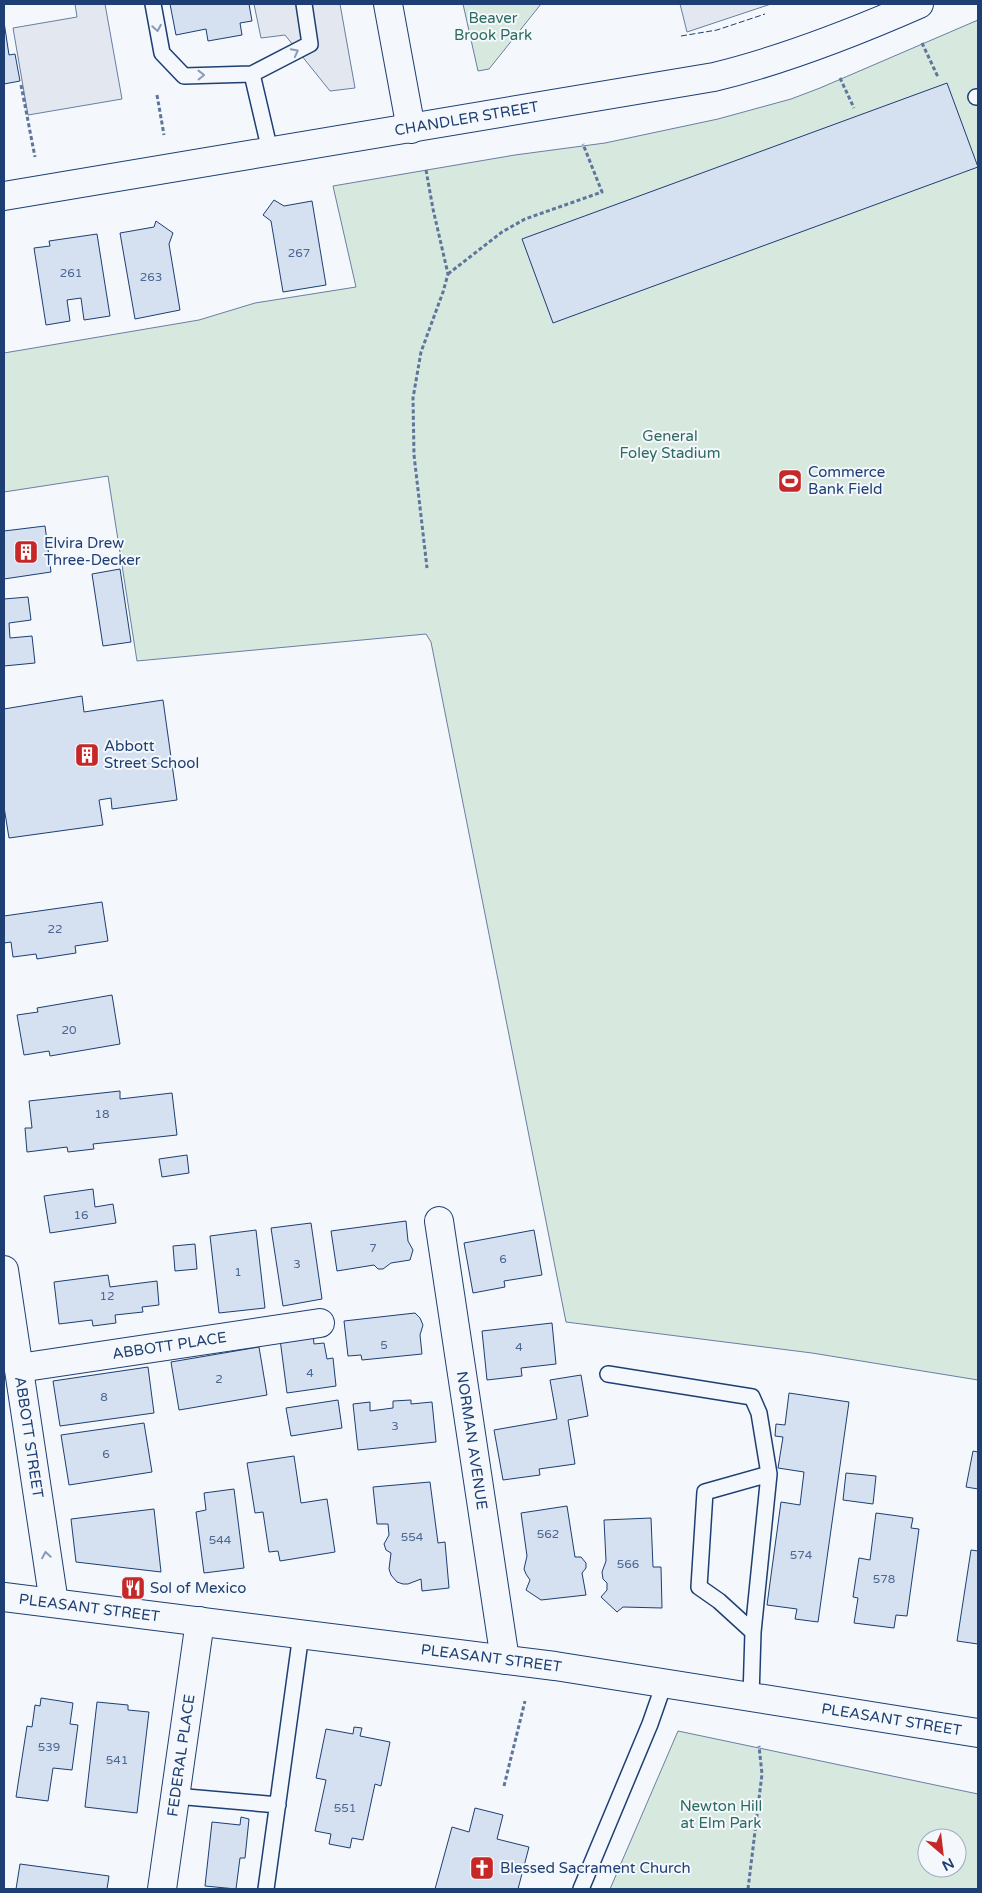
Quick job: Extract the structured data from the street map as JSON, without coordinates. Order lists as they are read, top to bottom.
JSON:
{
  "streets": {
    "main road": [
      "CHANDLER STREET",
      "ABBOTT PLACE",
      "ABBOTT STREET",
      "NORMAN AVENUE",
      "PLEASANT STREET",
      "FEDERAL PLACE"
    ]
  },
  "crossings": [
    ["ABBOTT PLACE", "ABBOTT STREET"],
    ["ABBOTT STREET", "PLEASANT STREET"],
    ["NORMAN AVENUE", "PLEASANT STREET"],
    ["PLEASANT STREET", "FEDERAL PLACE"]
  ],
  "one_way": ["ABBOTT STREET"],
  "parks": ["Beaver Brook Park", "General Foley Stadium", "Newton Hill at Elm Park"],
  "places": {
    "sports": ["Commerce Bank Field"],
    "building": ["Elvira Drew Three-Decker", "Abbott Street School"],
    "restaurant": ["Sol of Mexico"],
    "church": ["Blessed Sacrament Church"]
  },
  "house_numbers": [
    "267",
    "261",
    "263",
    "22",
    "20",
    "18",
    "16",
    "7",
    "6",
    "3",
    "1",
    "12",
    "5",
    "4",
    "4",
    "2",
    "8",
    "3",
    "6",
    "562",
    "554",
    "544",
    "574",
    "566",
    "578",
    "539",
    "541",
    "551"
  ],
  "north": "bottom right"
}
